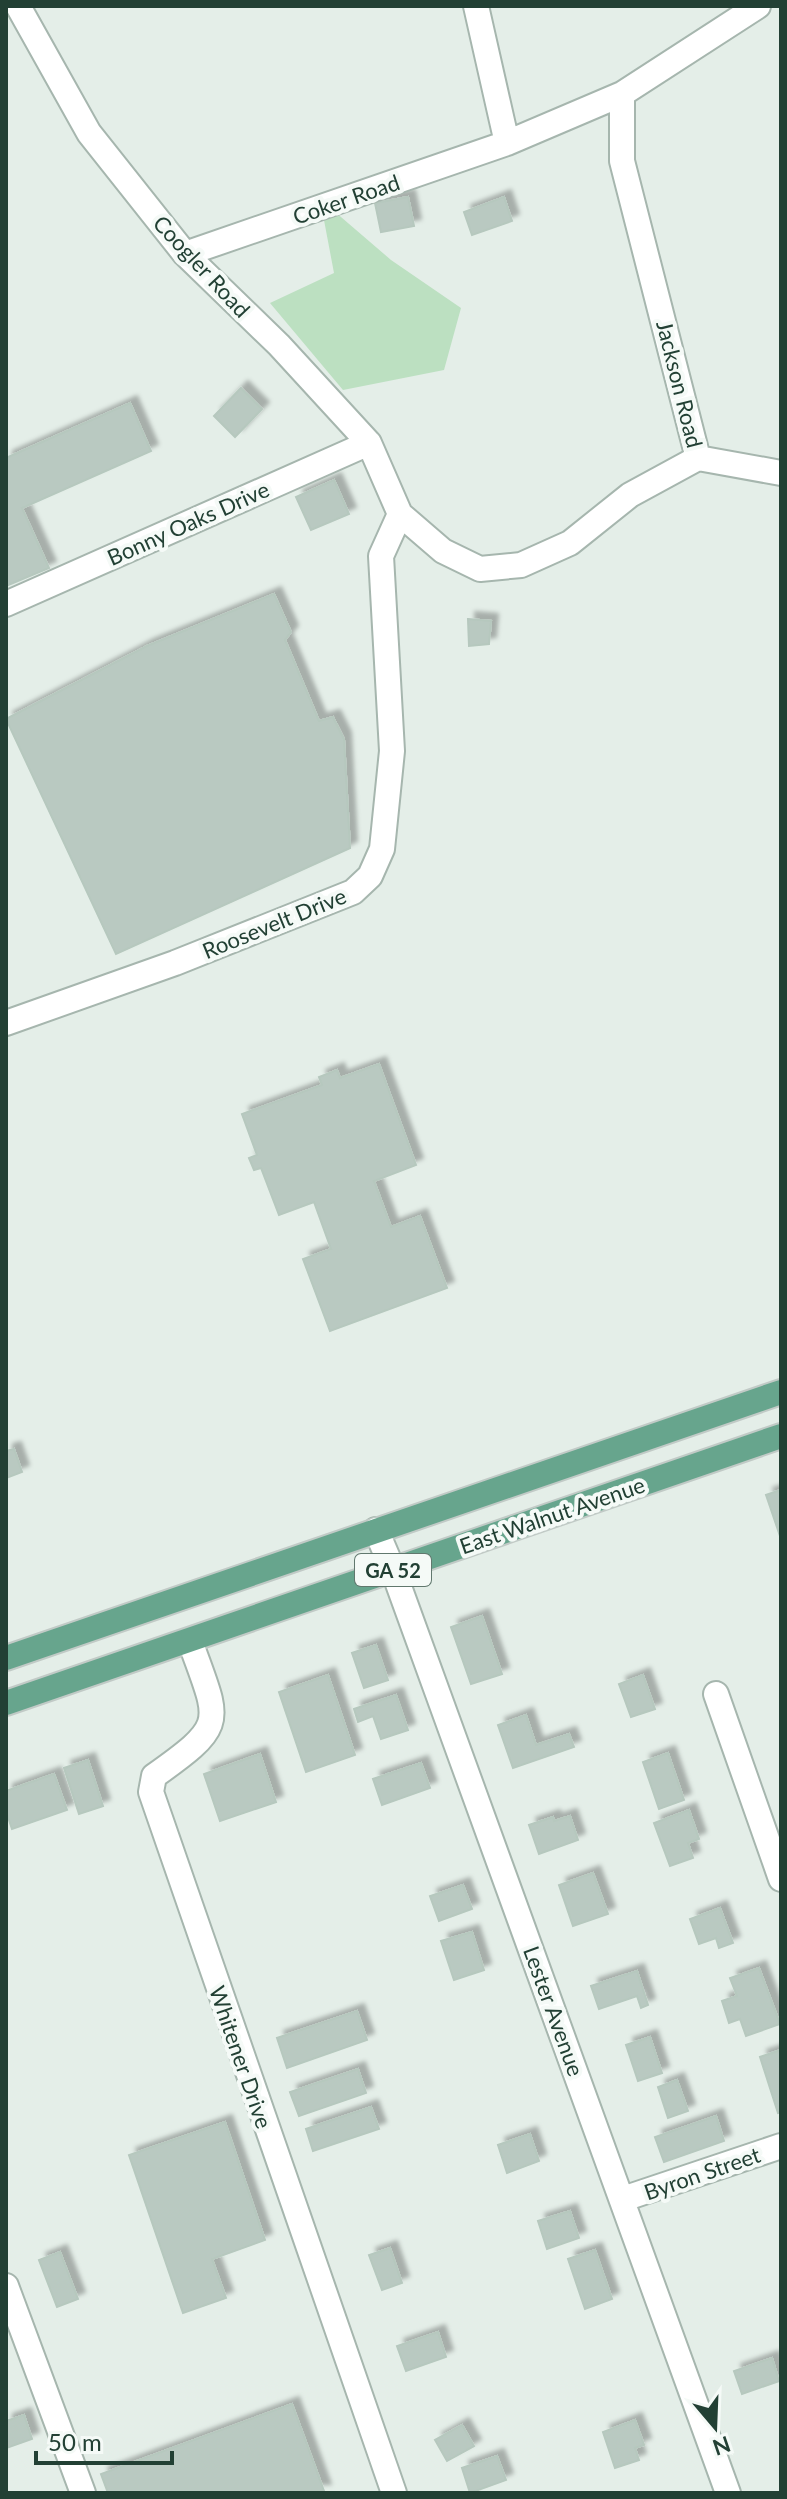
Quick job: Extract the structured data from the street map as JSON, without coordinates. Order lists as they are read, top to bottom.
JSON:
{
  "streets": {
    "main road": ["East Walnut Avenue", "GA 52"],
    "street": [
      "Coker Road",
      "Coogler Road",
      "Jackson Road",
      "Bonny Oaks Drive",
      "Roosevelt Drive",
      "Lester Avenue",
      "Whitener Drive",
      "Byron Street"
    ]
  },
  "crossings": [
    ["Coker Road", "Coogler Road"],
    ["Coogler Road", "Bonny Oaks Drive"],
    ["Coogler Road", "Roosevelt Drive"],
    ["East Walnut Avenue", "Lester Avenue"],
    ["East Walnut Avenue", "Whitener Drive"],
    ["Lester Avenue", "Byron Street"]
  ],
  "scale_bar": "50 m",
  "north": "bottom"
}
